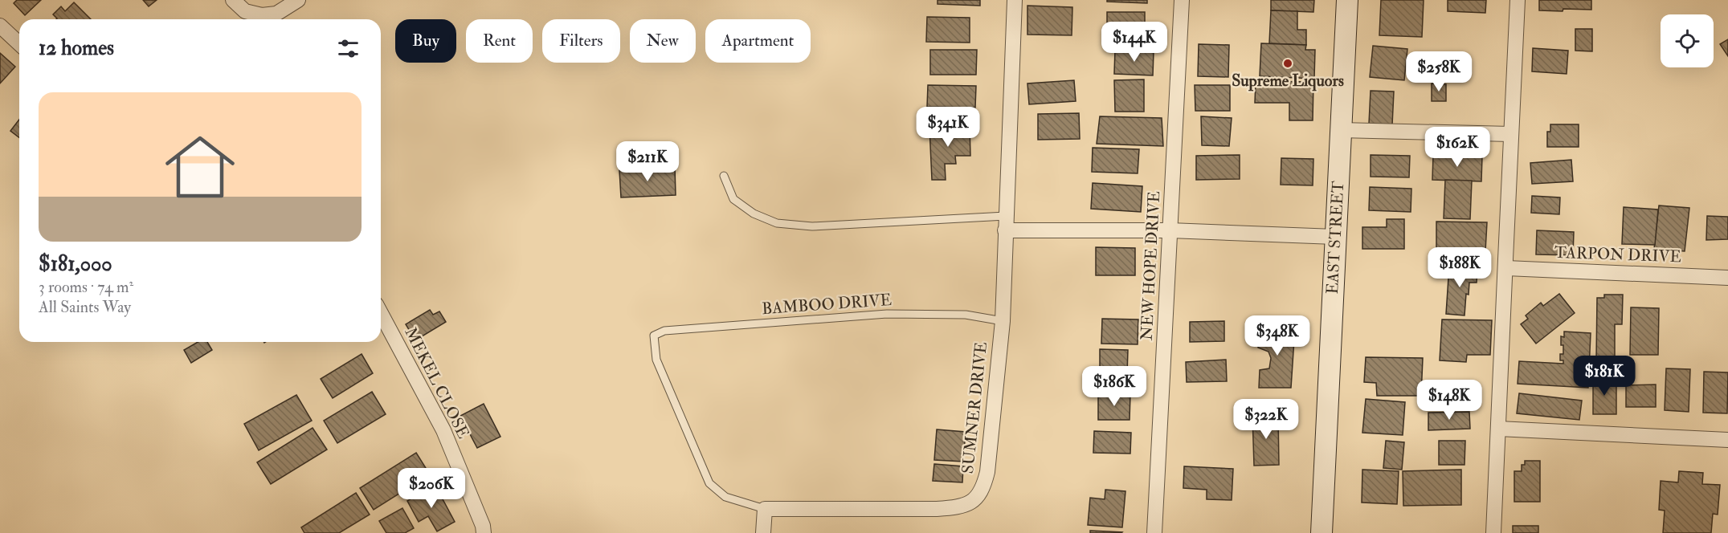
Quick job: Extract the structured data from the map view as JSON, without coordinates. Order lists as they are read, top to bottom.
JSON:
{
  "streets": {
    "main road": ["EAST STREET"],
    "street": [
      "TARPON DRIVE",
      "NEW HOPE DRIVE",
      "MEKEL CLOSE",
      "SUMNER DRIVE"
    ],
    "lane": ["BAMBOO DRIVE"]
  },
  "crossings": [
    ["BAMBOO DRIVE", "SUMNER DRIVE"]
  ],
  "places": ["Supreme Liquors"],
  "page": {
    "chip": [
      "Buy",
      "Rent",
      "Filters",
      "New",
      "Apartment"
    ],
    "heading": "12 homes",
    "price": [
      "$144K",
      "$258K",
      "$341K",
      "$162K",
      "$211K",
      "$188K",
      "$348K",
      "$181K",
      "$186K",
      "$148K",
      "$322K",
      "$206K"
    ],
    "list": [
      {
        "name": "$181,000",
        "note": "3 rooms · 74 m² · All Saints Way"
      }
    ]
  }
}
